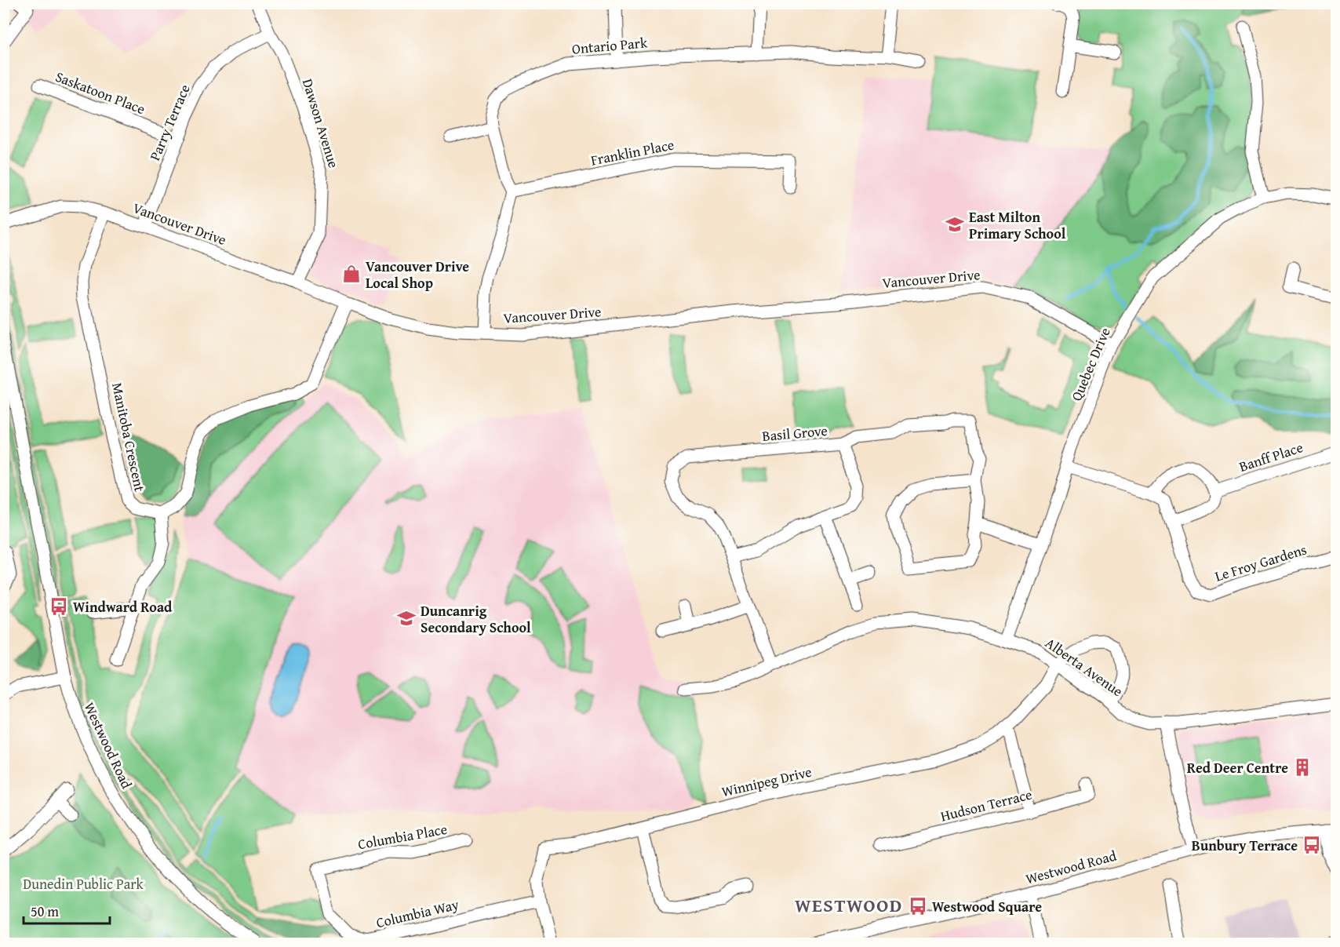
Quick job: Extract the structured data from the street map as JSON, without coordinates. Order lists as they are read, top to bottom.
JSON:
{
  "streets": {
    "street": [
      "Ontario Park",
      "Saskatoon Place",
      "Parry Terrace",
      "Dawson Avenue",
      "Franklin Place",
      "Vancouver Drive",
      "Quebec Drive",
      "Basil Grove",
      "Manitoba Crescent",
      "Banff Place",
      "Le Froy Gardens",
      "Alberta Avenue",
      "Westwood Road",
      "Winnipeg Drive",
      "Hudson Terrace",
      "Columbia Place",
      "Columbia Way"
    ]
  },
  "crossings": [
    ["Ontario Park", "Franklin Place"],
    ["Saskatoon Place", "Parry Terrace"],
    ["Parry Terrace", "Dawson Avenue"],
    ["Parry Terrace", "Vancouver Drive"],
    ["Dawson Avenue", "Vancouver Drive"],
    ["Vancouver Drive", "Quebec Drive"],
    ["Vancouver Drive", "Manitoba Crescent"],
    ["Quebec Drive", "Le Froy Gardens"],
    ["Quebec Drive", "Alberta Avenue"],
    ["Basil Grove", "Alberta Avenue"],
    ["Alberta Avenue", "Winnipeg Drive"],
    ["Winnipeg Drive", "Columbia Way"],
    ["Columbia Place", "Columbia Way"]
  ],
  "districts": ["WESTWOOD"],
  "parks": ["Dunedin Public Park"],
  "places": {
    "school or university": ["East Milton Primary School", "Duncanrig Secondary School"],
    "shop": ["Vancouver Drive Local Shop"],
    "bus stop": ["Windward Road", "Bunbury Terrace", "Westwood Square"],
    "building": ["Red Deer Centre"]
  },
  "scale_bar": "50 m"
}
